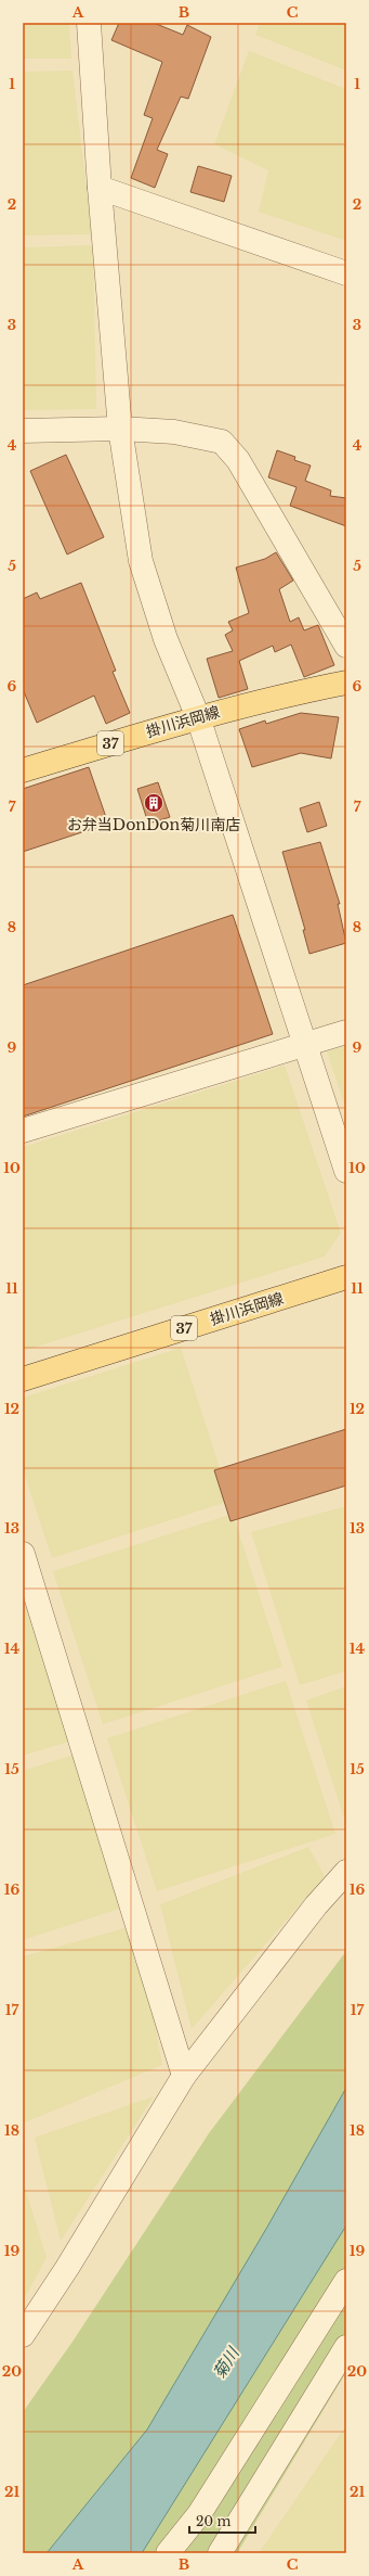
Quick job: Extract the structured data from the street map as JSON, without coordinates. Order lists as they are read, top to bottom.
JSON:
{
  "streets": {
    "main road": ["掛川浜岡線", "37"]
  },
  "water": ["菊川"],
  "places": {
    "building": ["お弁当DonDon菊川南店"]
  },
  "scale_bar": "20 m",
  "grid": {
    "columns": ["A", "B", "C"],
    "rows": [
      "1",
      "2",
      "3",
      "4",
      "5",
      "6",
      "7",
      "8",
      "9",
      "10",
      "11",
      "12",
      "13",
      "14",
      "15",
      "16",
      "17",
      "18",
      "19",
      "20",
      "21"
    ]
  }
}
